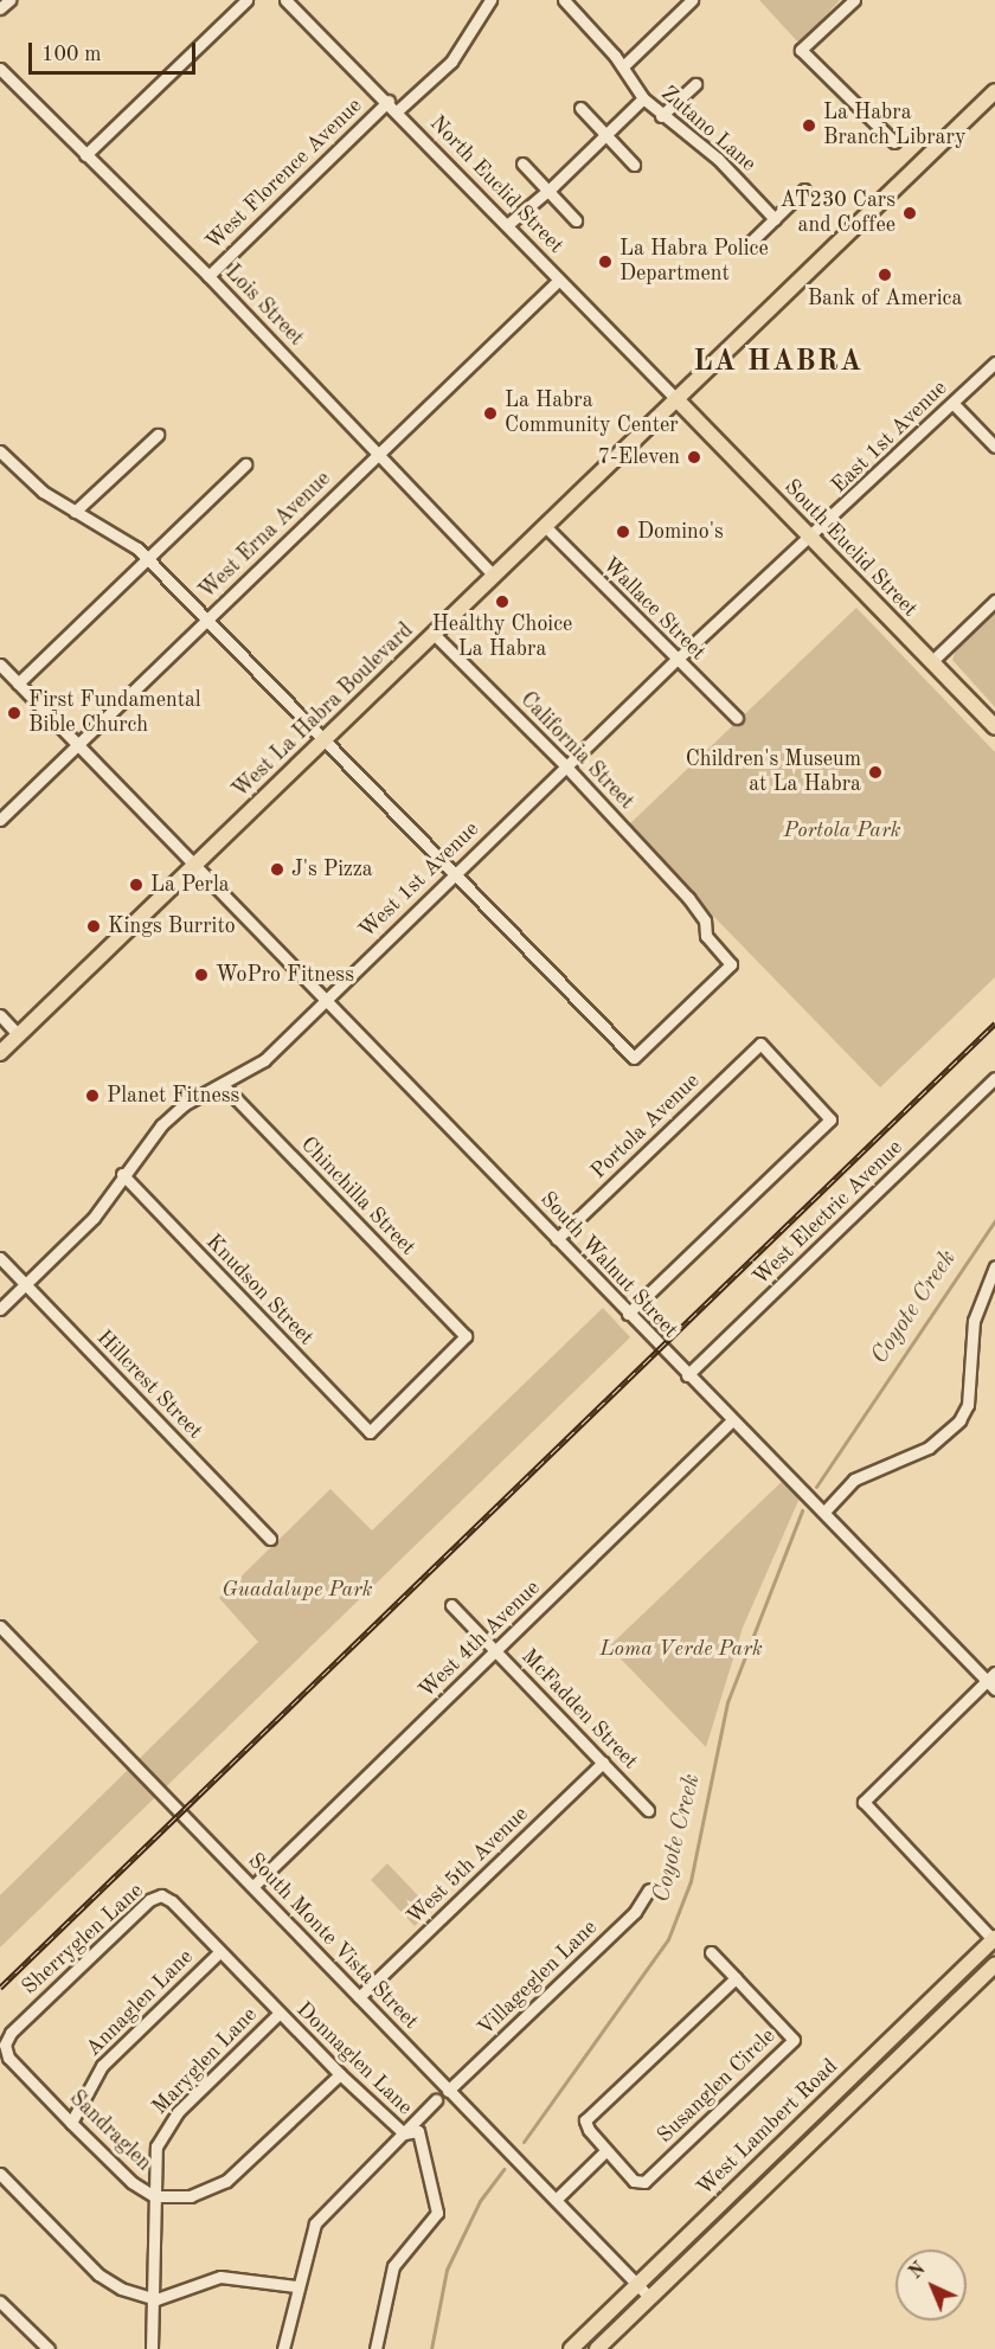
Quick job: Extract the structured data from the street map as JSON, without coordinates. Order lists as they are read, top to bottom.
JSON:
{
  "streets": {
    "main road": ["South Euclid Street", "West La Habra Boulevard", "West Lambert Road"],
    "street": [
      "Zutano Lane",
      "West Florence Avenue",
      "North Euclid Street",
      "Lois Street",
      "East 1st Avenue",
      "West Erna Avenue",
      "Wallace Street",
      "California Street",
      "West 1st Avenue",
      "Portola Avenue",
      "Chinchilla Street",
      "West Electric Avenue",
      "South Walnut Street",
      "Knudson Street",
      "Hillcrest Street",
      "West 4th Avenue",
      "McFadden Street",
      "West 5th Avenue",
      "Sherryglen Lane",
      "South Monte Vista Street",
      "Villageglen Lane",
      "Annaglen Lane",
      "Donnaglen Lane",
      "Maryglen Lane",
      "Susanglen Circle",
      "Sandraglen"
    ]
  },
  "crossings": [
    ["West Florence Avenue", "North Euclid Street"],
    ["West Florence Avenue", "Lois Street"],
    ["North Euclid Street", "West Erna Avenue"],
    ["North Euclid Street", "South Euclid Street"],
    ["North Euclid Street", "West La Habra Boulevard"],
    ["Lois Street", "West Erna Avenue"],
    ["Lois Street", "West La Habra Boulevard"],
    ["East 1st Avenue", "South Euclid Street"],
    ["East 1st Avenue", "West 1st Avenue"],
    ["West Erna Avenue", "South Walnut Street"],
    ["South Euclid Street", "West La Habra Boulevard"],
    ["South Euclid Street", "West 1st Avenue"],
    ["Wallace Street", "West La Habra Boulevard"],
    ["Wallace Street", "West 1st Avenue"],
    ["West La Habra Boulevard", "California Street"],
    ["West La Habra Boulevard", "South Walnut Street"],
    ["California Street", "West 1st Avenue"],
    ["West 1st Avenue", "Chinchilla Street"],
    ["West 1st Avenue", "South Walnut Street"],
    ["West 1st Avenue", "Knudson Street"],
    ["West 1st Avenue", "Hillcrest Street"],
    ["Portola Avenue", "South Walnut Street"],
    ["Chinchilla Street", "Knudson Street"],
    ["West Electric Avenue", "South Walnut Street"],
    ["South Walnut Street", "West 4th Avenue"],
    ["West 4th Avenue", "McFadden Street"],
    ["West 4th Avenue", "South Monte Vista Street"],
    ["McFadden Street", "West 5th Avenue"],
    ["West 5th Avenue", "South Monte Vista Street"],
    ["Sherryglen Lane", "Donnaglen Lane"],
    ["Sherryglen Lane", "Sandraglen"],
    ["South Monte Vista Street", "Villageglen Lane"],
    ["South Monte Vista Street", "West Lambert Road"],
    ["Annaglen Lane", "Donnaglen Lane"],
    ["Annaglen Lane", "Sandraglen"],
    ["Donnaglen Lane", "Maryglen Lane"],
    ["Donnaglen Lane", "Sandraglen"],
    ["Maryglen Lane", "Sandraglen"]
  ],
  "districts": ["LA HABRA"],
  "water": ["Coyote Creek"],
  "parks": ["Portola Park", "Guadalupe Park", "Loma Verde Park"],
  "places": [
    "La Habra Branch Library",
    "AT230 Cars and Coffee",
    "La Habra Police Department",
    "Bank of America",
    "La Habra Community Center",
    "7-Eleven",
    "Domino's",
    "Healthy Choice La Habra",
    "First Fundamental Bible Church",
    "Children's Museum at La Habra",
    "J's Pizza",
    "La Perla",
    "Kings Burrito",
    "WoPro Fitness",
    "Planet Fitness"
  ],
  "scale_bar": "100 m",
  "north": "top left"
}
